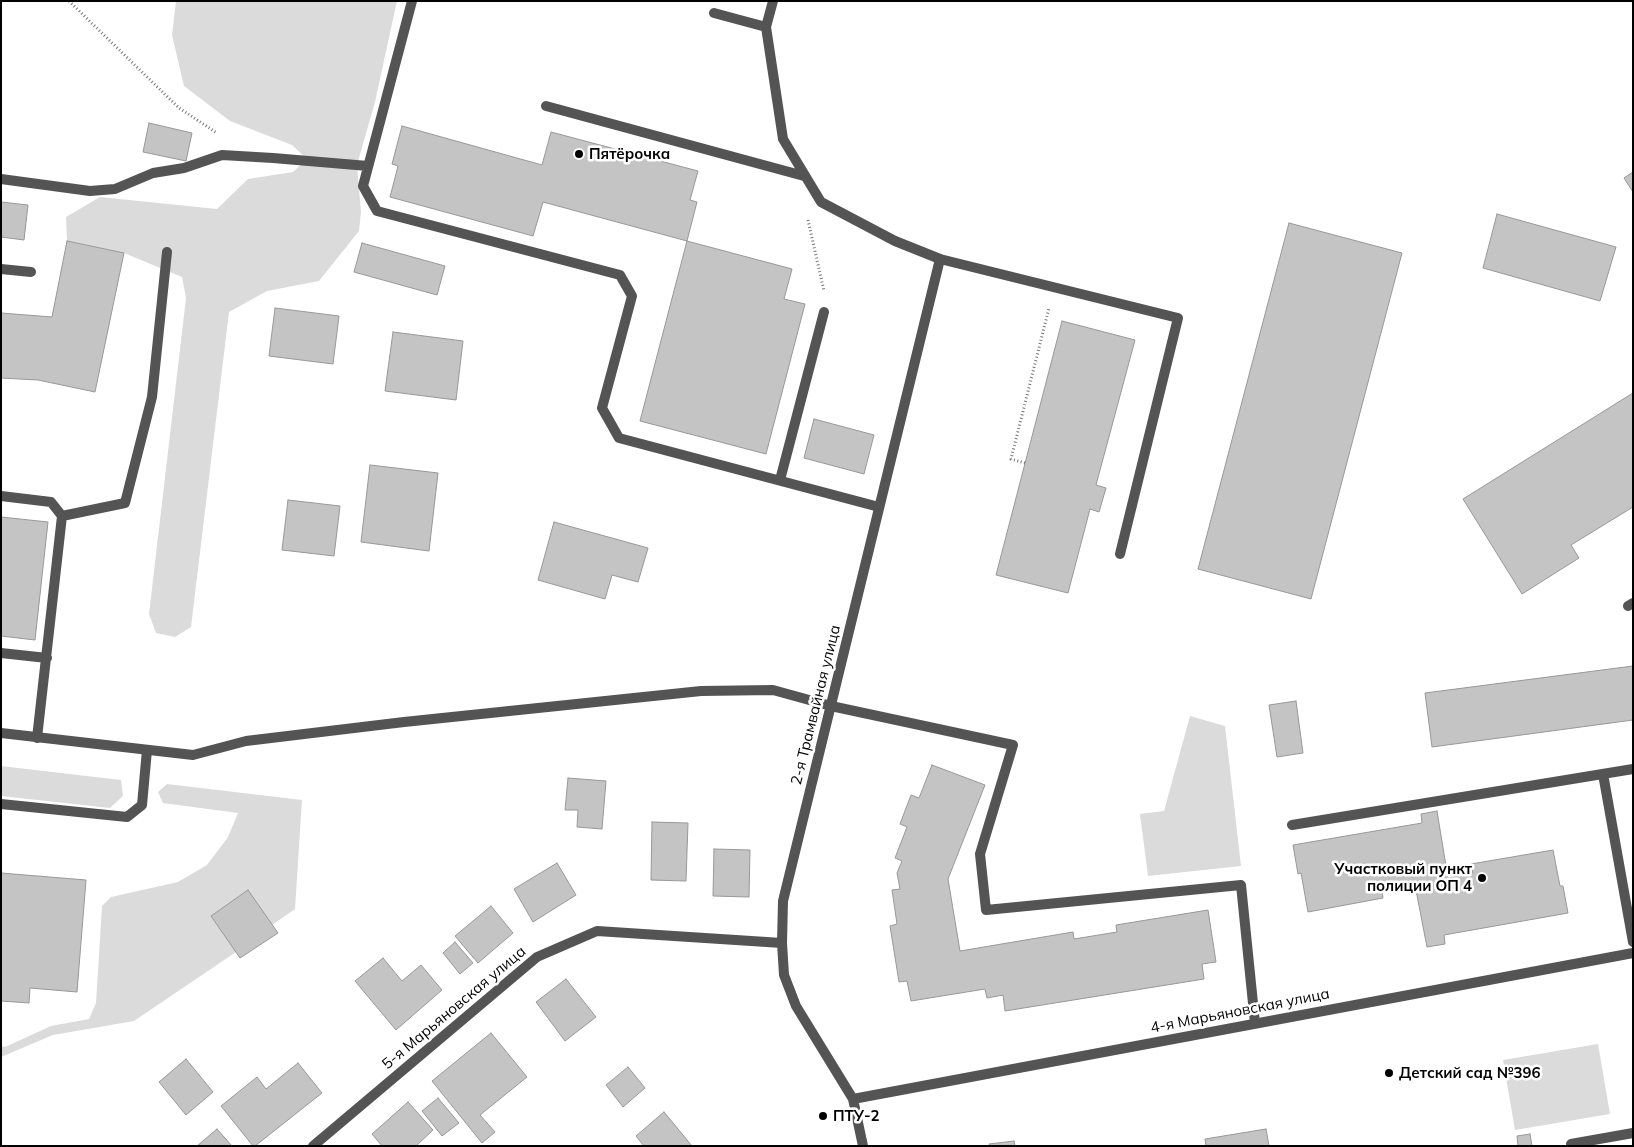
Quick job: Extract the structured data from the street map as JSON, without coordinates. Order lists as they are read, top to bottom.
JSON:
{
  "streets": {
    "street": ["2-я Трамвайная улица", "5-я Марьяновская улица", "4-я Марьяновская улица"]
  },
  "crossings": [
    ["2-я Трамвайная улица", "5-я Марьяновская улица"],
    ["2-я Трамвайная улица", "4-я Марьяновская улица"]
  ],
  "places": [
    "Пятёрочка",
    "Участковый пункт полиции ОП 4",
    "Детский сад №396",
    "ПТУ-2"
  ]
}
